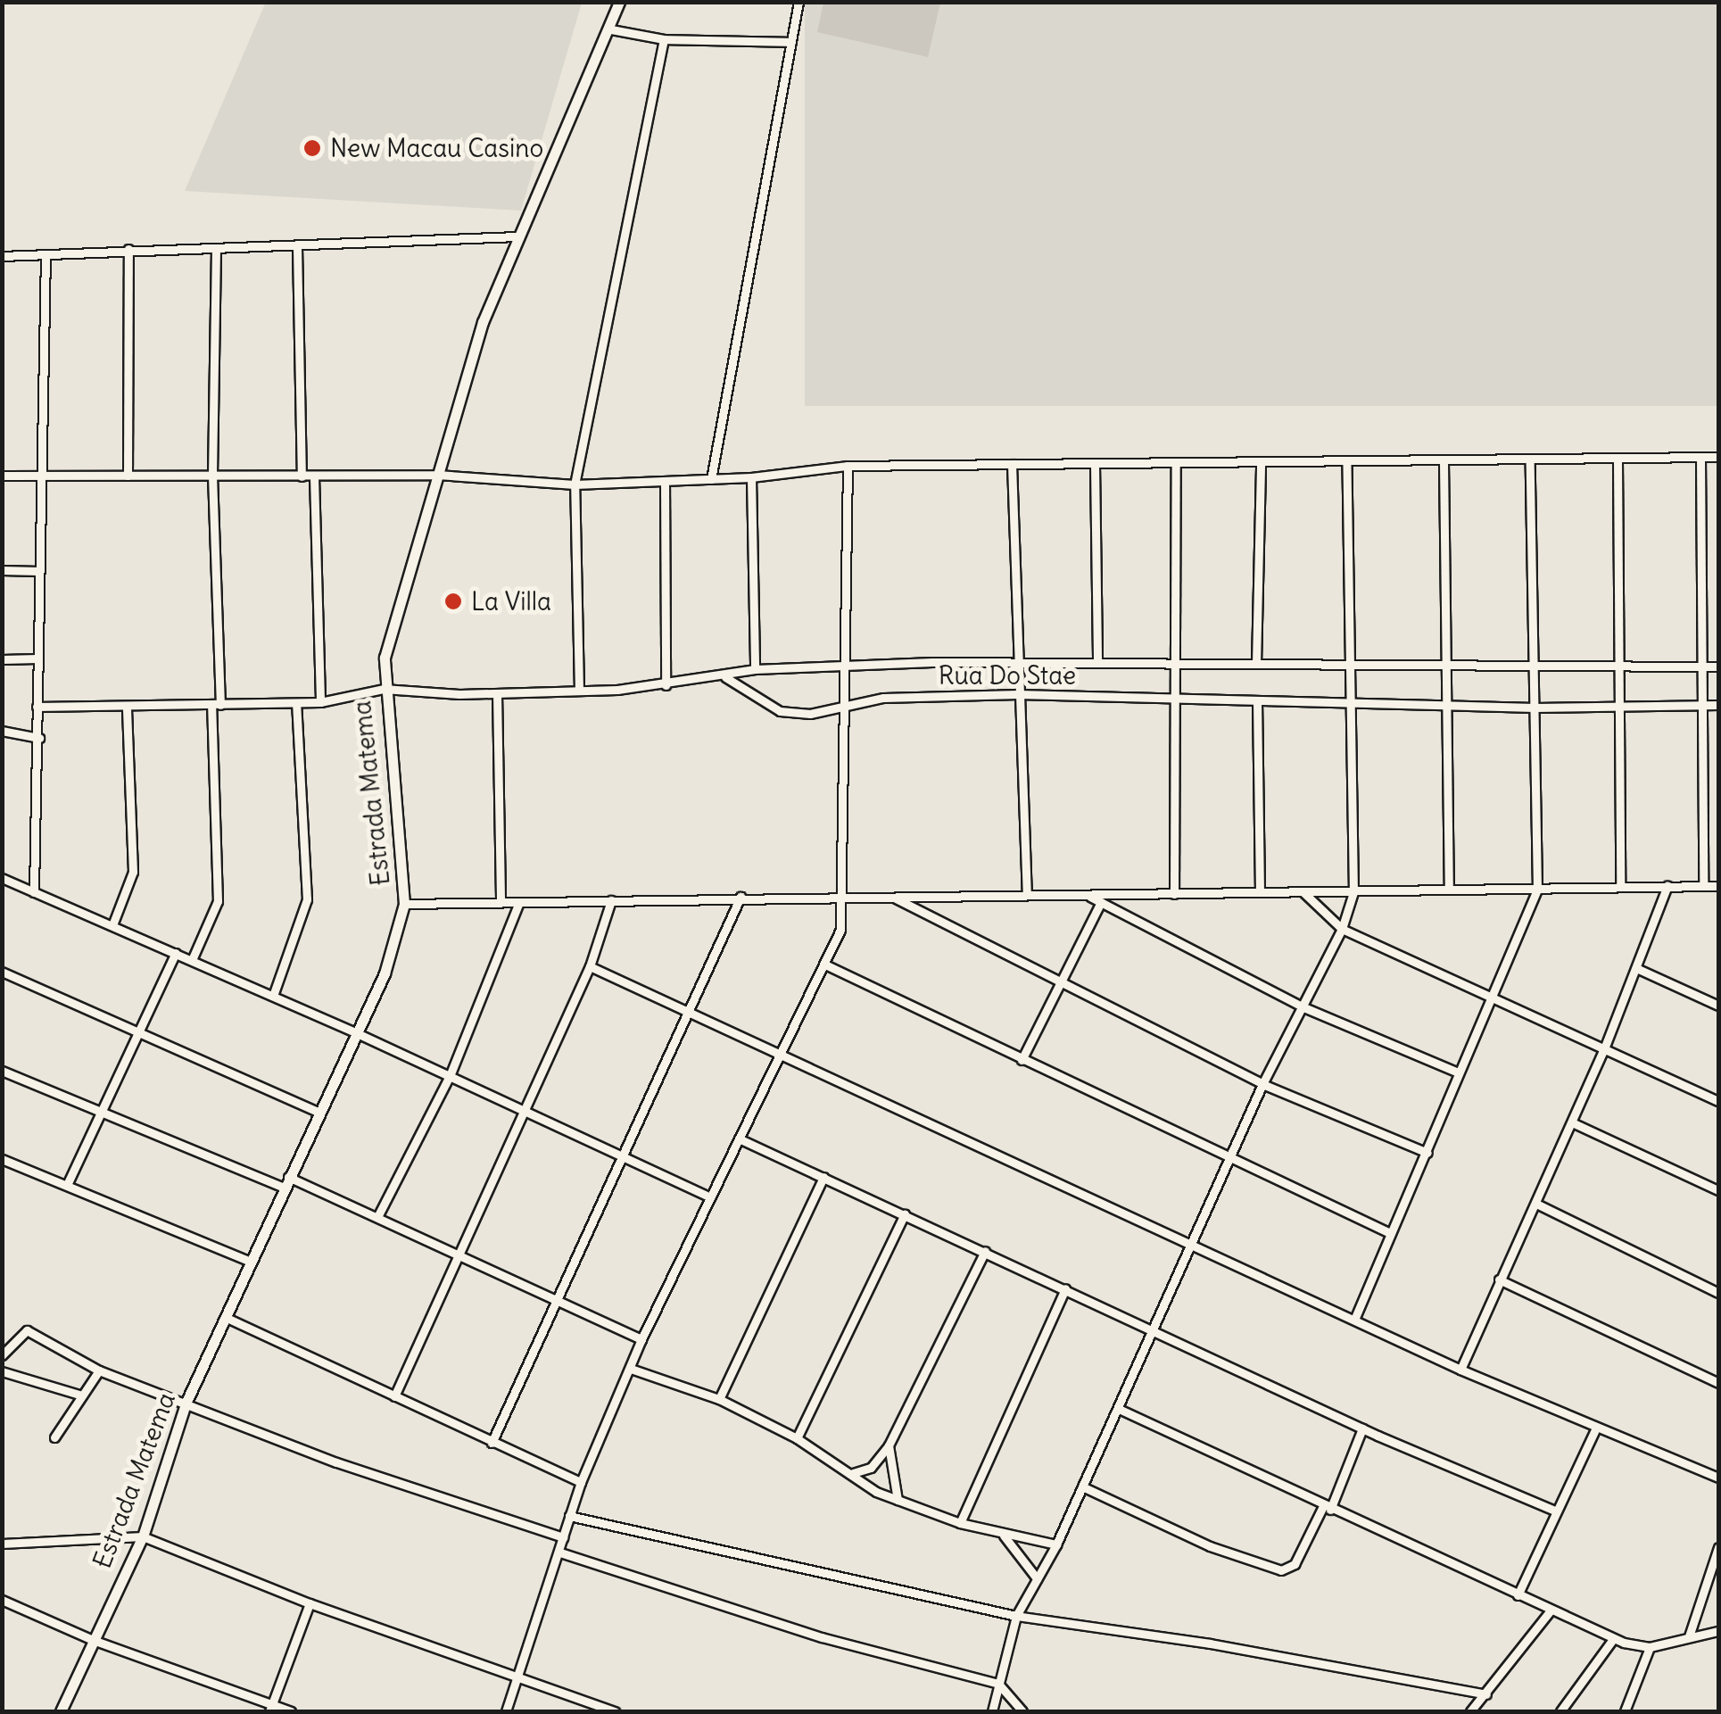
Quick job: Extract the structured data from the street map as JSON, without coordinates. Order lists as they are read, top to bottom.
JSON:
{
  "streets": {
    "street": ["Rua Do Stae", "Estrada Matema"]
  },
  "places": ["New Macau Casino", "La Villa"]
}
